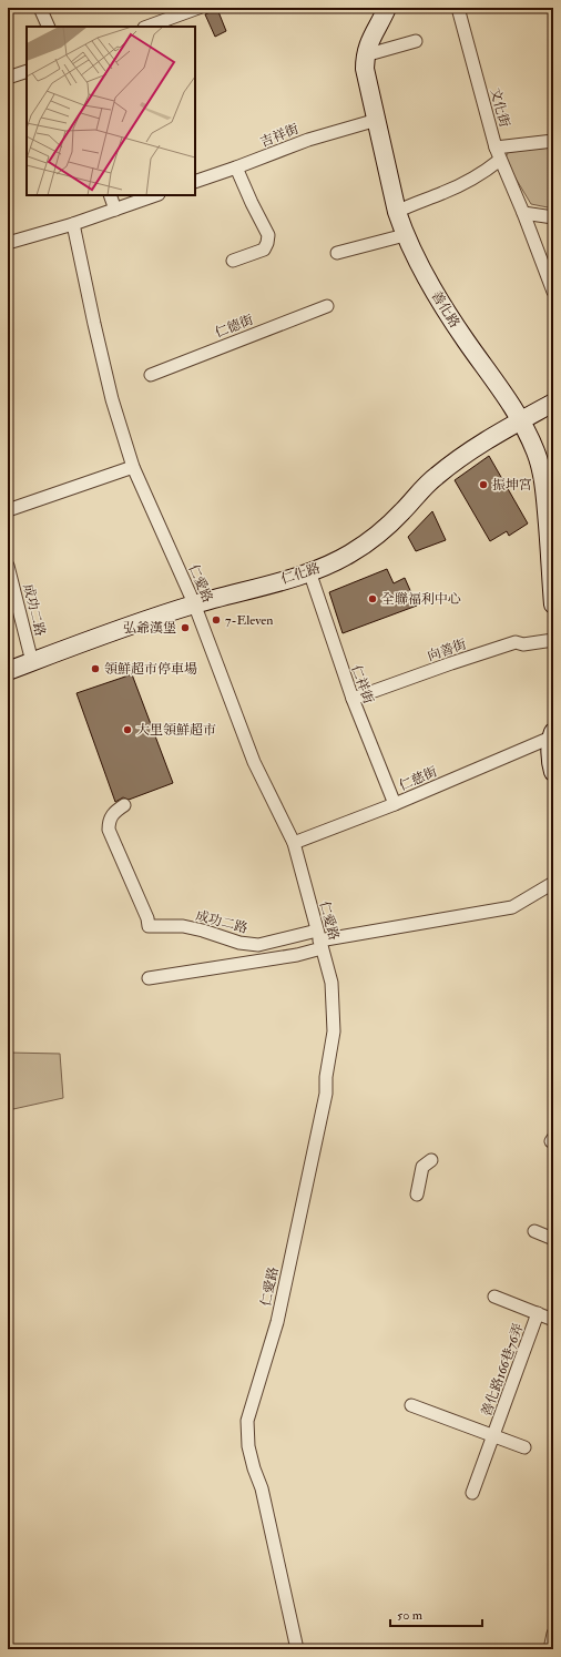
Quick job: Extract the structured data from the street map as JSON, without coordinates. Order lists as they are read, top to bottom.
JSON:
{
  "streets": {
    "street": [
      "文化街",
      "吉祥街",
      "善化路",
      "仁德街",
      "仁化路",
      "仁愛路",
      "成功二路",
      "向善街",
      "仁祥街",
      "仁慈街",
      "善化路166巷76弄"
    ]
  },
  "crossings": [
    ["吉祥街", "善化路"],
    ["善化路", "仁化路"],
    ["仁化路", "仁愛路"],
    ["仁化路", "成功二路"],
    ["仁化路", "仁祥街"],
    ["仁愛路", "成功二路"],
    ["仁愛路", "仁慈街"],
    ["向善街", "仁祥街"],
    ["仁祥街", "仁慈街"]
  ],
  "places": [
    "振坤宮",
    "全聯福利中心",
    "7-Eleven",
    "弘爺漢堡",
    "領鮮超市停車場",
    "大里領鮮超市"
  ],
  "scale_bar": "50 m"
}
